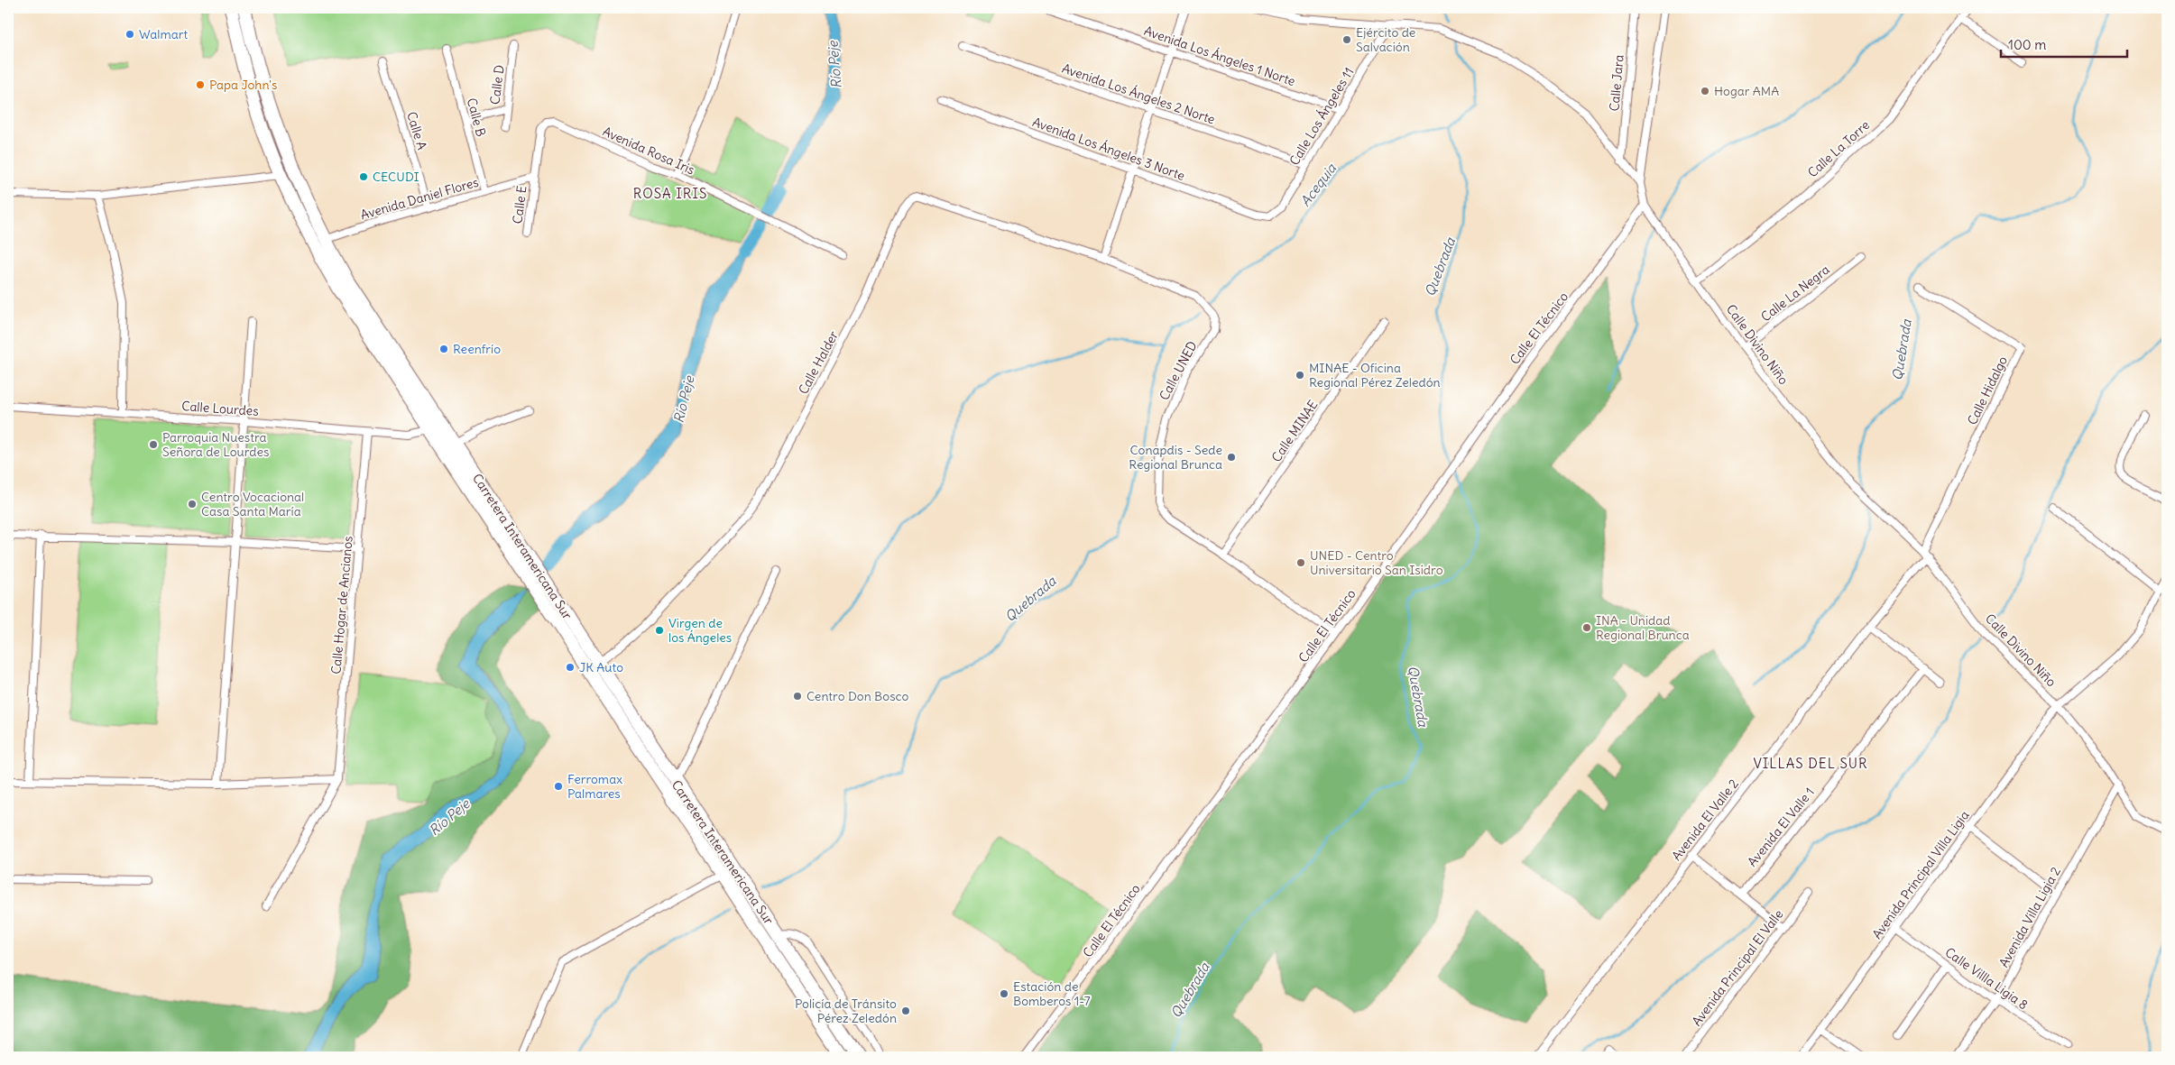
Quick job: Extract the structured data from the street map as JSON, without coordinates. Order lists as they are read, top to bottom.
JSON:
{
  "streets": {
    "highway": ["Carretera Interamericana Sur"],
    "street": [
      "Avenida Los Ángeles 1 Norte",
      "Calle Jara",
      "Calle D",
      "Avenida Los Ángeles 2 Norte",
      "Calle Los Ángeles 11",
      "Calle B",
      "Calle A",
      "Avenida Los Ángeles 3 Norte",
      "Calle La Torre",
      "Avenida Rosa Iris",
      "Avenida Daniel Flores",
      "Calle E",
      "Calle La Negra",
      "Calle El Técnico",
      "Calle Divino Niño",
      "Calle Halder",
      "Calle UNED",
      "Calle Hidalgo",
      "Calle Lourdes",
      "Calle MINAE",
      "Calle Hogar de Ancianos",
      "Avenida El Valle 2",
      "Avenida El Valle 1",
      "Avenida Principal Villa Ligia",
      "Avenida Villa Ligia 2",
      "Avenida Principal El Valle",
      "Calle Villla Ligia 8"
    ]
  },
  "crossings": [
    ["Avenida Los Ángeles 1 Norte", "Calle Los Ángeles 11"],
    ["Calle Jara", "Calle Divino Niño"],
    ["Avenida Los Ángeles 2 Norte", "Calle Los Ángeles 11"],
    ["Calle Los Ángeles 11", "Avenida Los Ángeles 3 Norte"],
    ["Calle Los Ángeles 11", "Calle Divino Niño"],
    ["Calle B", "Avenida Daniel Flores"],
    ["Calle A", "Avenida Daniel Flores"],
    ["Calle La Torre", "Calle Divino Niño"],
    ["Avenida Rosa Iris", "Avenida Daniel Flores"],
    ["Avenida Rosa Iris", "Calle E"],
    ["Avenida Daniel Flores", "Calle E"],
    ["Avenida Daniel Flores", "Carretera Interamericana Sur"],
    ["Calle La Negra", "Calle Divino Niño"],
    ["Calle El Técnico", "Calle Divino Niño"],
    ["Calle El Técnico", "Calle UNED"],
    ["Calle Divino Niño", "Calle Hidalgo"],
    ["Calle Divino Niño", "Avenida El Valle 2"],
    ["Calle Divino Niño", "Avenida Principal Villa Ligia"],
    ["Calle Divino Niño", "Avenida Villa Ligia 2"],
    ["Calle Halder", "Calle UNED"],
    ["Calle Halder", "Carretera Interamericana Sur"],
    ["Calle UNED", "Calle MINAE"],
    ["Calle Hidalgo", "Avenida El Valle 2"],
    ["Calle Lourdes", "Carretera Interamericana Sur"],
    ["Calle Lourdes", "Calle Hogar de Ancianos"],
    ["Avenida Principal Villa Ligia", "Calle Villla Ligia 8"],
    ["Avenida Villa Ligia 2", "Calle Villla Ligia 8"]
  ],
  "districts": ["ROSA IRIS", "VILLAS DEL SUR"],
  "water": ["Río Peje", "Acequia", "Quebrada"],
  "places": [
    "Walmart",
    "Ejército de Salvación",
    "Papa John's",
    "Hogar AMA",
    "CECUDI",
    "Reenfrío",
    "MINAE - Oficina Regional Pérez Zeledón",
    "Parroquia Nuestra Señora de Lourdes",
    "Conapdis - Sede Regional Brunca",
    "Centro Vocacional Casa Santa María",
    "UNED - Centro Universitario San Isidro",
    "INA - Unidad Regional Brunca",
    "Virgen de los Ángeles",
    "JK Auto",
    "Centro Don Bosco",
    "Ferromax Palmares",
    "Estación de Bomberos 1-7",
    "Policía de Tránsito Pérez Zeledón"
  ],
  "scale_bar": "100 m"
}
